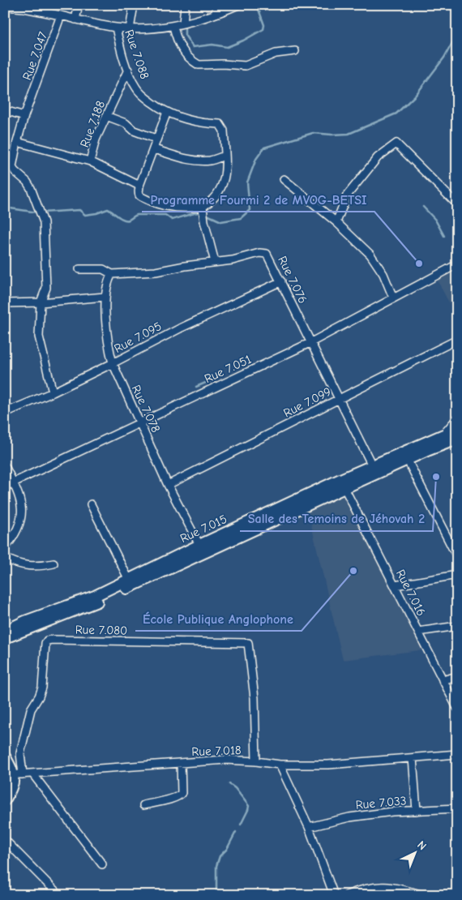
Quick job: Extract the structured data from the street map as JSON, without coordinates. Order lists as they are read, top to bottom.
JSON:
{
  "streets": {
    "main road": ["Rue 7.015"],
    "street": [
      "Rue 7.088",
      "Rue 7.047",
      "Rue 7.188",
      "Rue 7.076",
      "Rue 7.095",
      "Rue 7.051",
      "Rue 7.099",
      "Rue 7.078",
      "Rue 7.016",
      "Rue 7.080",
      "Rue 7.018",
      "Rue 7.033"
    ]
  },
  "crossings": [
    ["Rue 7.088", "Rue 7.188"],
    ["Rue 7.047", "Rue 7.188"],
    ["Rue 7.047", "Rue 7.095"],
    ["Rue 7.076", "Rue 7.095"],
    ["Rue 7.076", "Rue 7.051"],
    ["Rue 7.076", "Rue 7.099"],
    ["Rue 7.076", "Rue 7.078"],
    ["Rue 7.076", "Rue 7.015"],
    ["Rue 7.095", "Rue 7.078"],
    ["Rue 7.051", "Rue 7.078"],
    ["Rue 7.099", "Rue 7.078"],
    ["Rue 7.078", "Rue 7.015"],
    ["Rue 7.015", "Rue 7.016"],
    ["Rue 7.080", "Rue 7.018"]
  ],
  "places": ["Programme Fourmi 2 de MVOG-BETSI", "Salle des Temoins de Jéhovah 2", "École Publique Anglophone"],
  "north": "top right"
}
